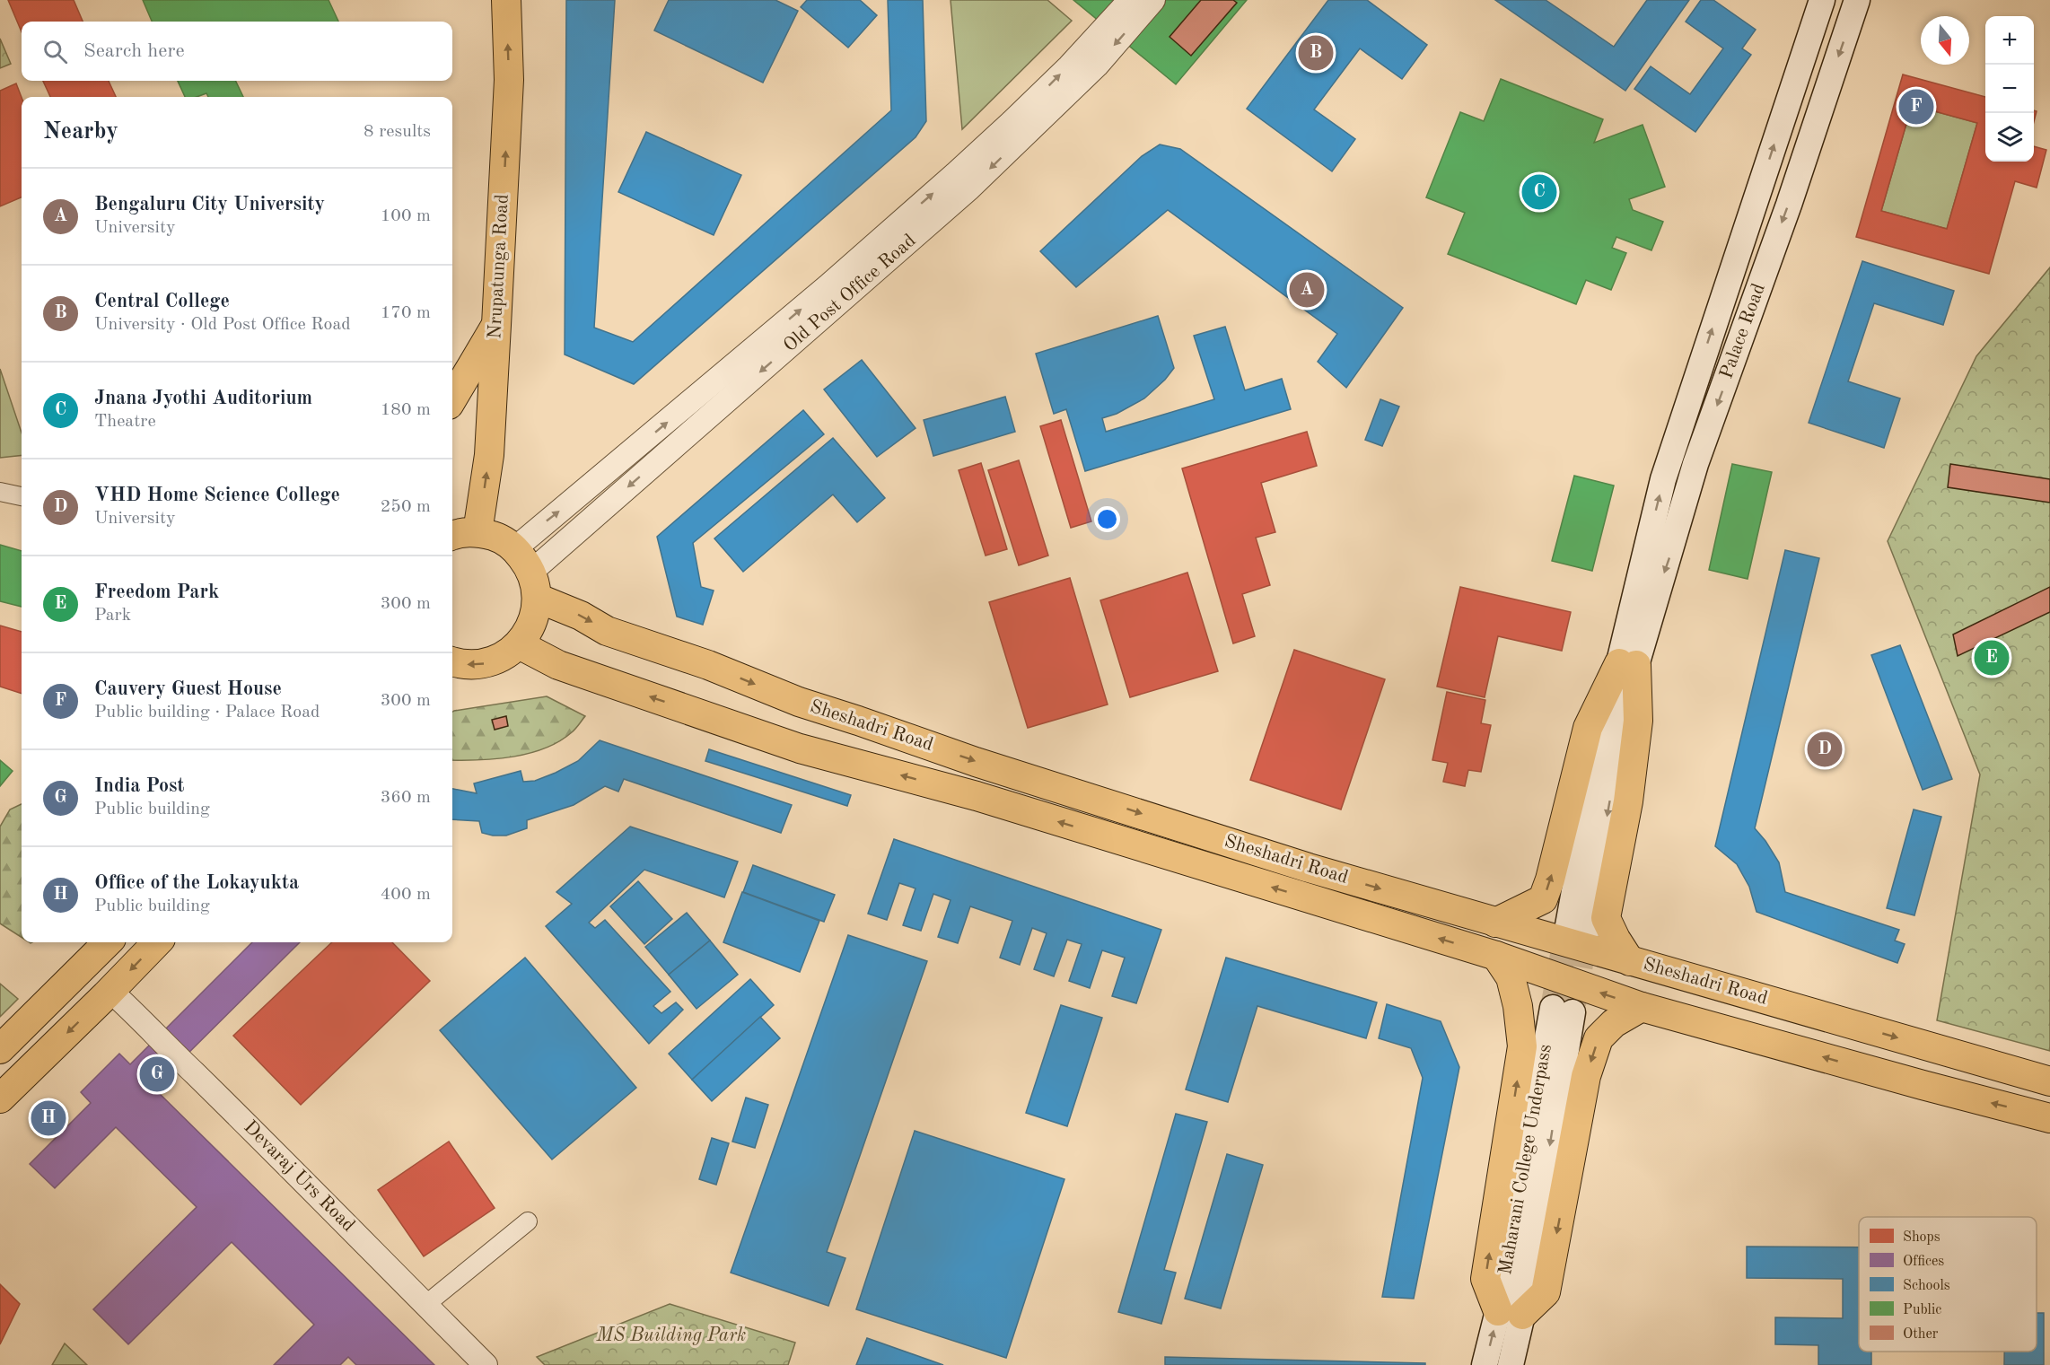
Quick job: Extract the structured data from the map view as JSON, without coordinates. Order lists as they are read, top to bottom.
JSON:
{
  "streets": {
    "main road": [
      "Nrupatunga Road",
      "Palace Road",
      "Sheshadri Road",
      "Maharani College Underpass"
    ],
    "street": ["Old Post Office Road", "Devaraj Urs Road"]
  },
  "crossings": [
    ["Old Post Office Road", "Sheshadri Road"]
  ],
  "one_way": ["Nrupatunga Road"],
  "parks": ["MS Building Park"],
  "legend": [
    "Shops",
    "Offices",
    "Schools",
    "Public",
    "Other"
  ],
  "north": "bottom",
  "page": {
    "map_buttons": ["+", "−"],
    "search": "Search here",
    "pins": [
      "B",
      "F",
      "C",
      "A",
      "E",
      "D",
      "G",
      "H"
    ],
    "heading": ["Nearby", "8 results"],
    "list": [
      {
        "mark": "A",
        "name": "Bengaluru City University",
        "note": "University",
        "value": "100 m"
      },
      {
        "mark": "B",
        "name": "Central College",
        "note": "University · Old Post Office Road",
        "value": "170 m"
      },
      {
        "mark": "C",
        "name": "Jnana Jyothi Auditorium",
        "note": "Theatre",
        "value": "180 m"
      },
      {
        "mark": "D",
        "name": "VHD Home Science College",
        "note": "University",
        "value": "250 m"
      },
      {
        "mark": "E",
        "name": "Freedom Park",
        "note": "Park",
        "value": "300 m"
      },
      {
        "mark": "F",
        "name": "Cauvery Guest House",
        "note": "Public building · Palace Road",
        "value": "300 m"
      },
      {
        "mark": "G",
        "name": "India Post",
        "note": "Public building",
        "value": "360 m"
      },
      {
        "mark": "H",
        "name": "Office of the Lokayukta",
        "note": "Public building",
        "value": "400 m"
      }
    ]
  }
}
